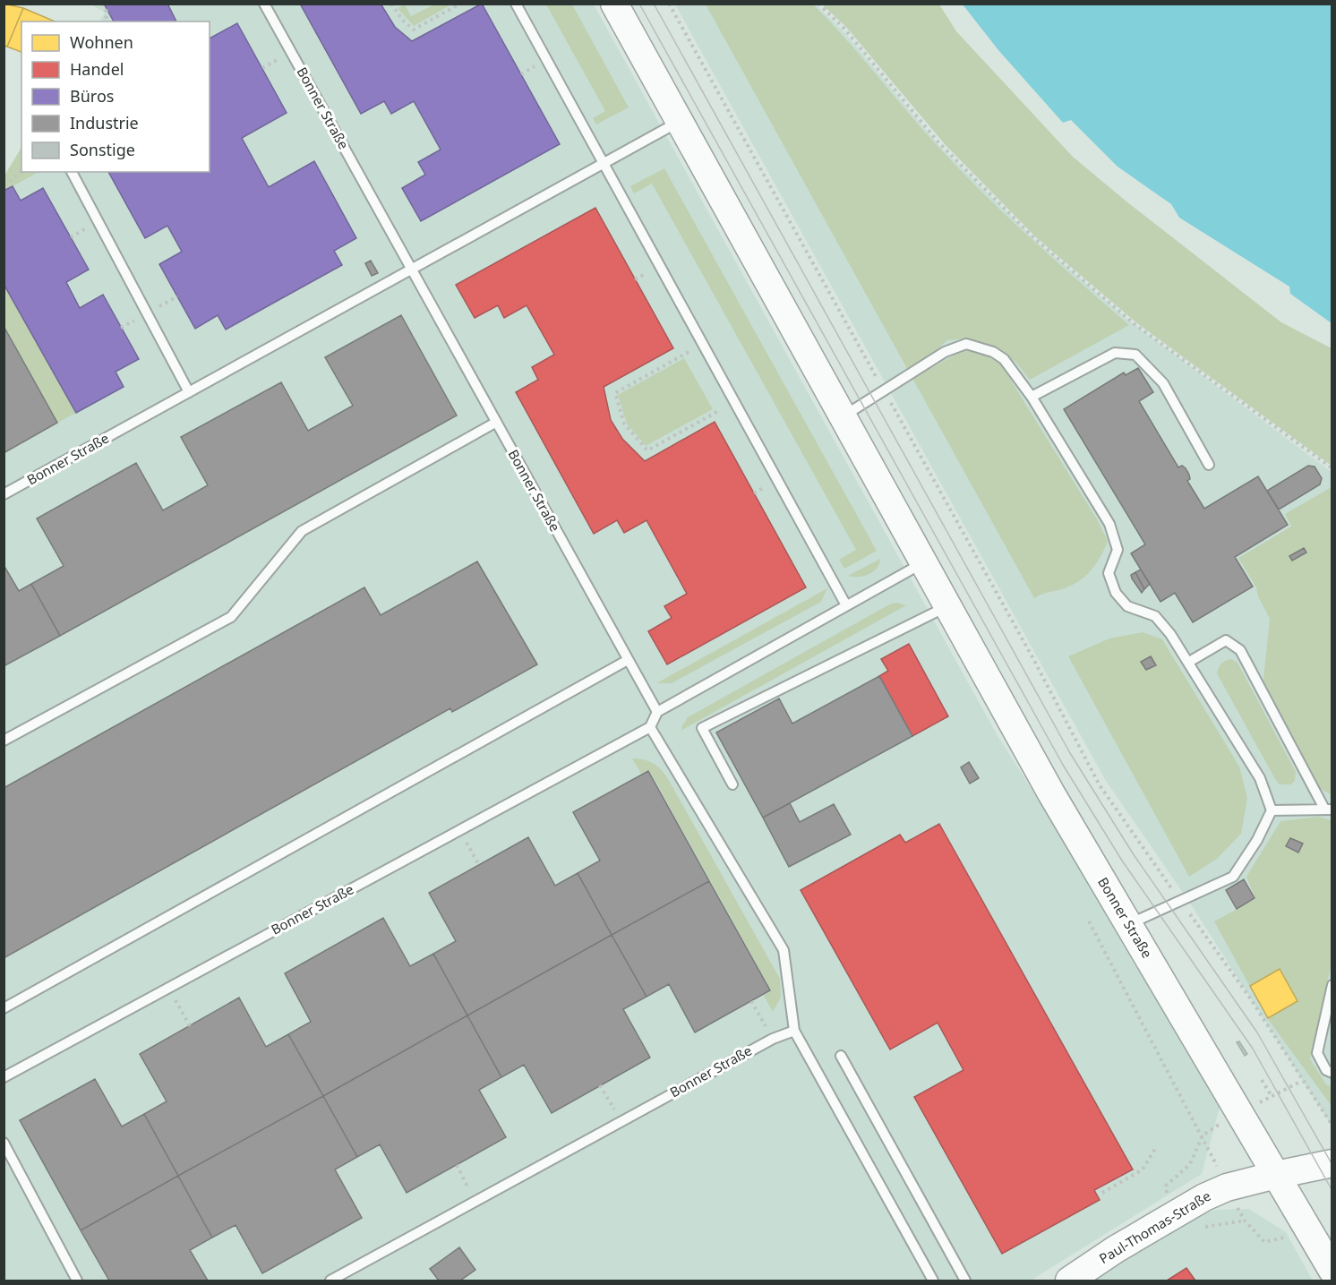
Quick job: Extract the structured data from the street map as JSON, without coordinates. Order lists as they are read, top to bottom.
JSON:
{
  "streets": {
    "main road": ["Bonner Straße", "Paul-Thomas-Straße"]
  },
  "crossings": [
    ["Bonner Straße", "Paul-Thomas-Straße"]
  ],
  "legend": [
    "Wohnen",
    "Handel",
    "Büros",
    "Industrie",
    "Sonstige"
  ]
}
